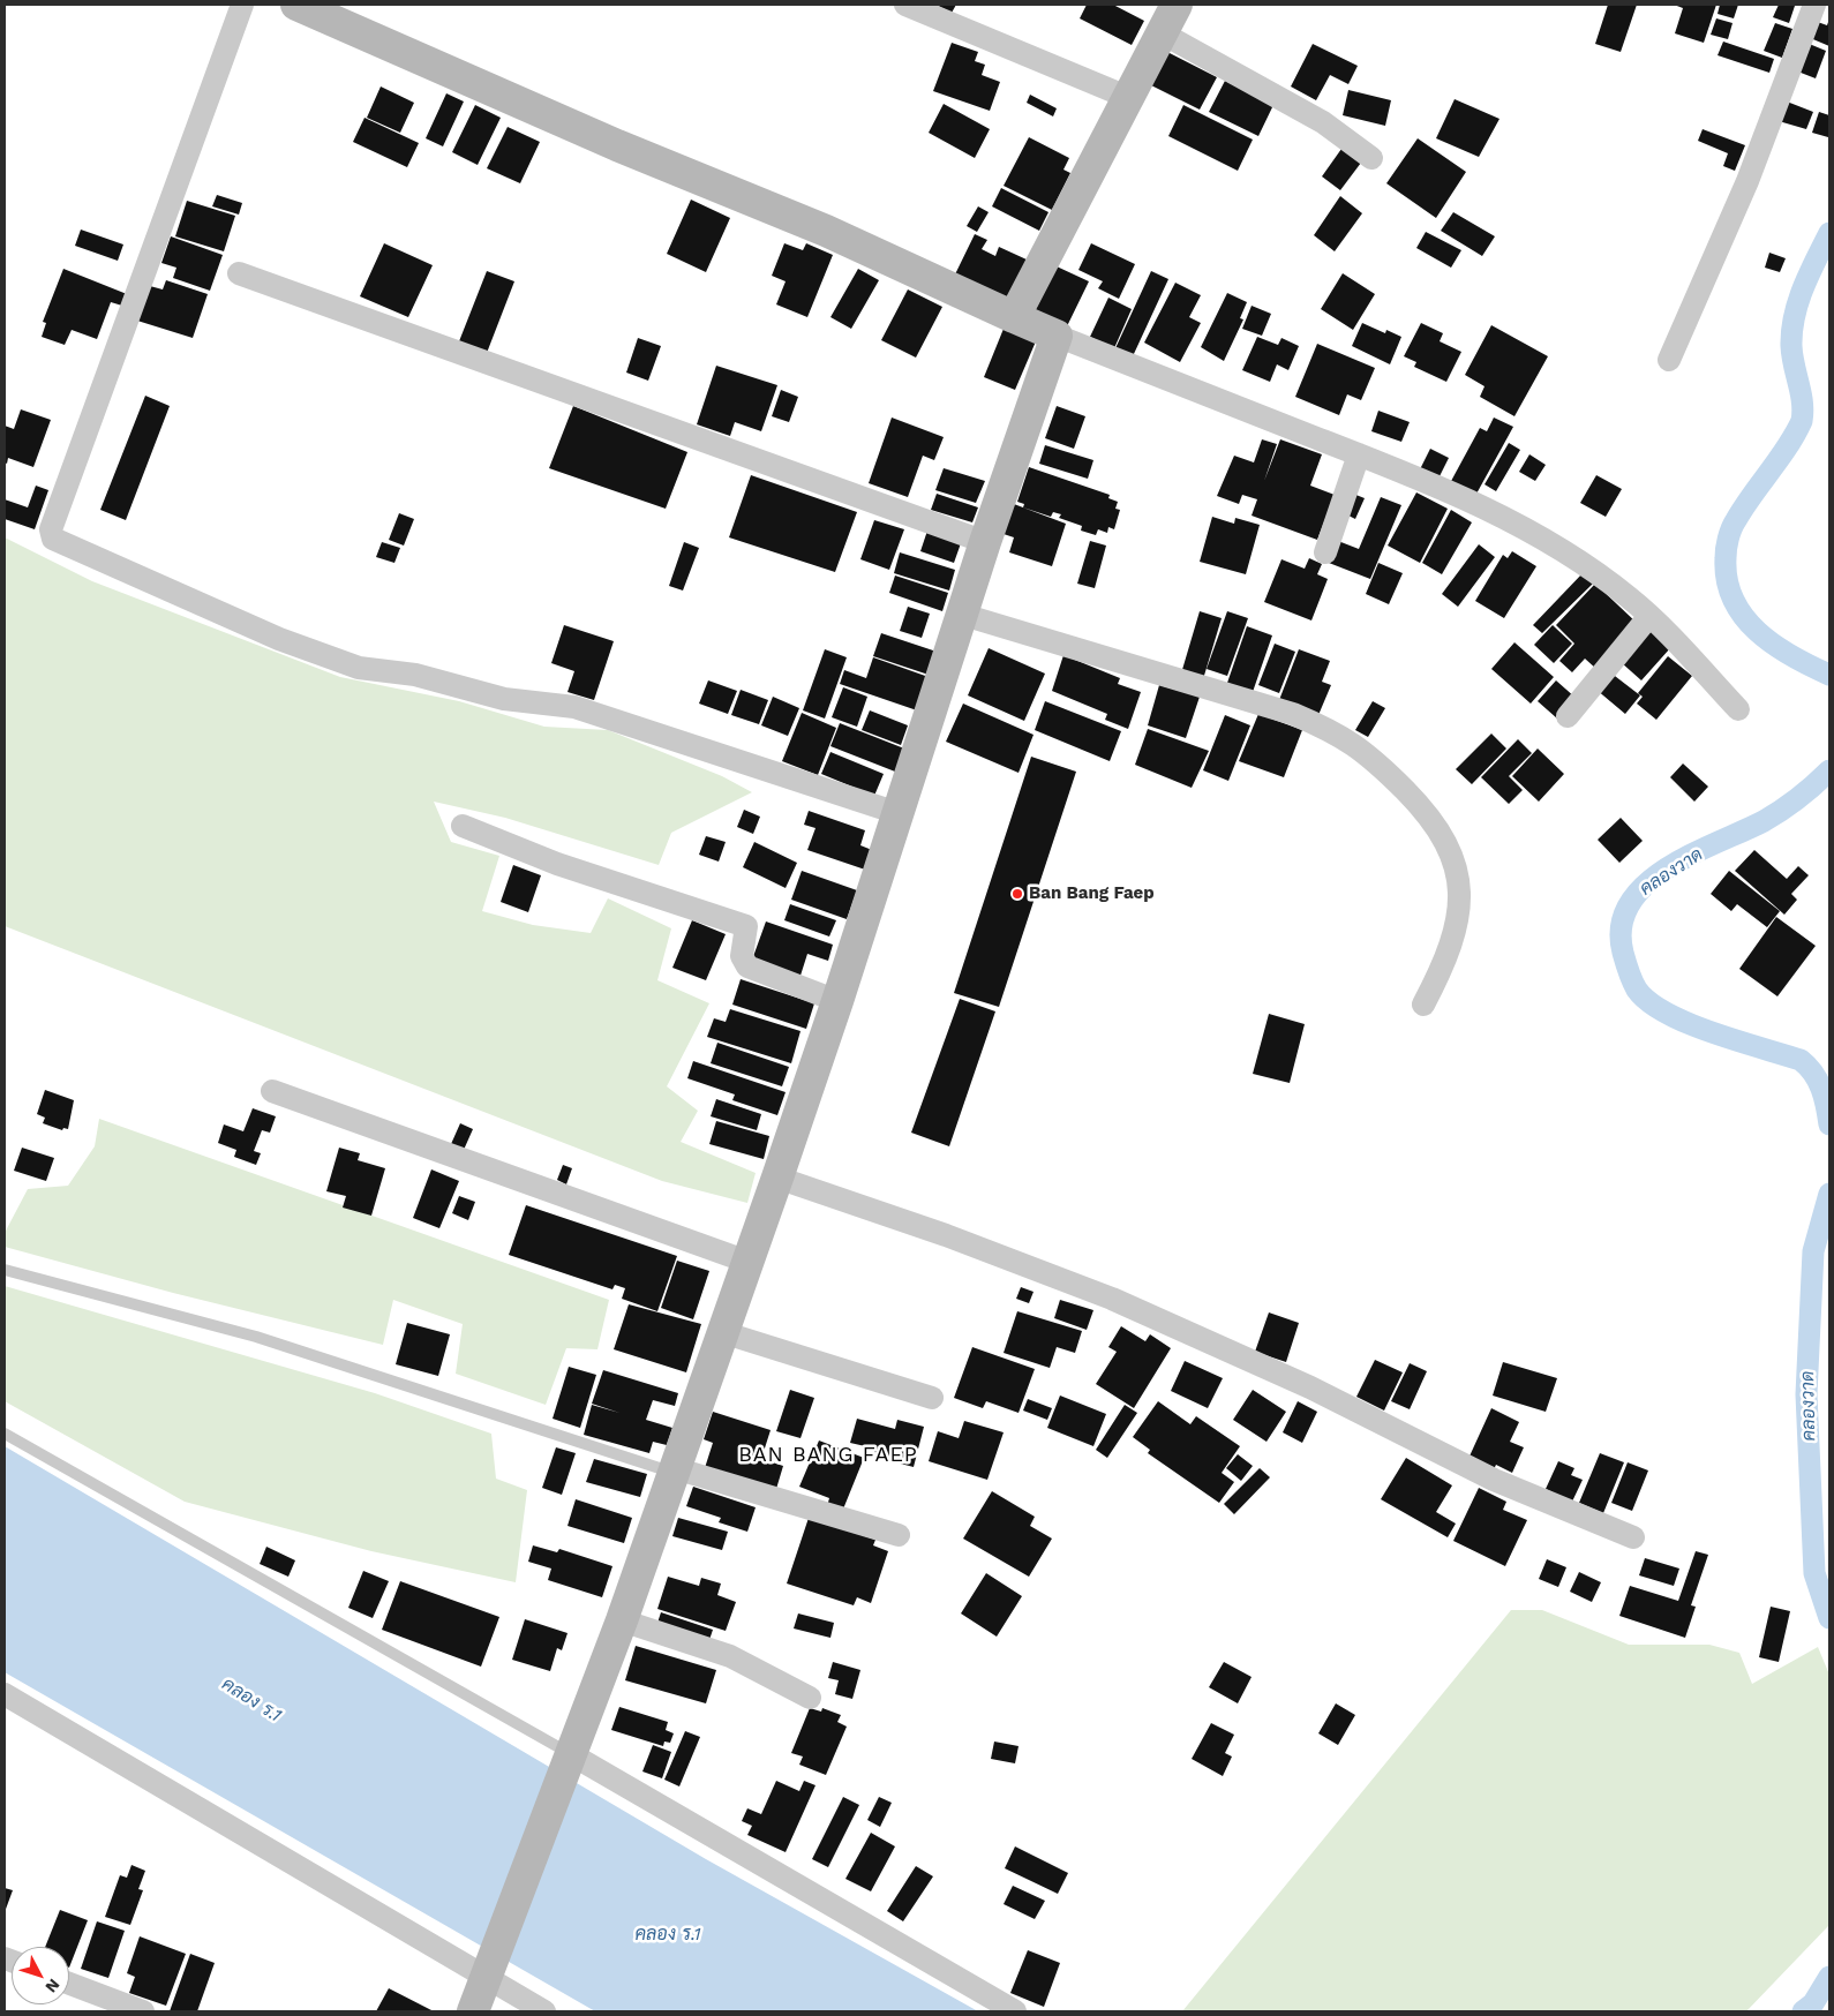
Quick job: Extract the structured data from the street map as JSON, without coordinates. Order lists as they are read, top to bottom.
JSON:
{
  "districts": ["BAN BANG FAEP"],
  "water": ["คลองวาด", "คลอง ร.1"],
  "places": ["Ban Bang Faep"],
  "north": "bottom right"
}
